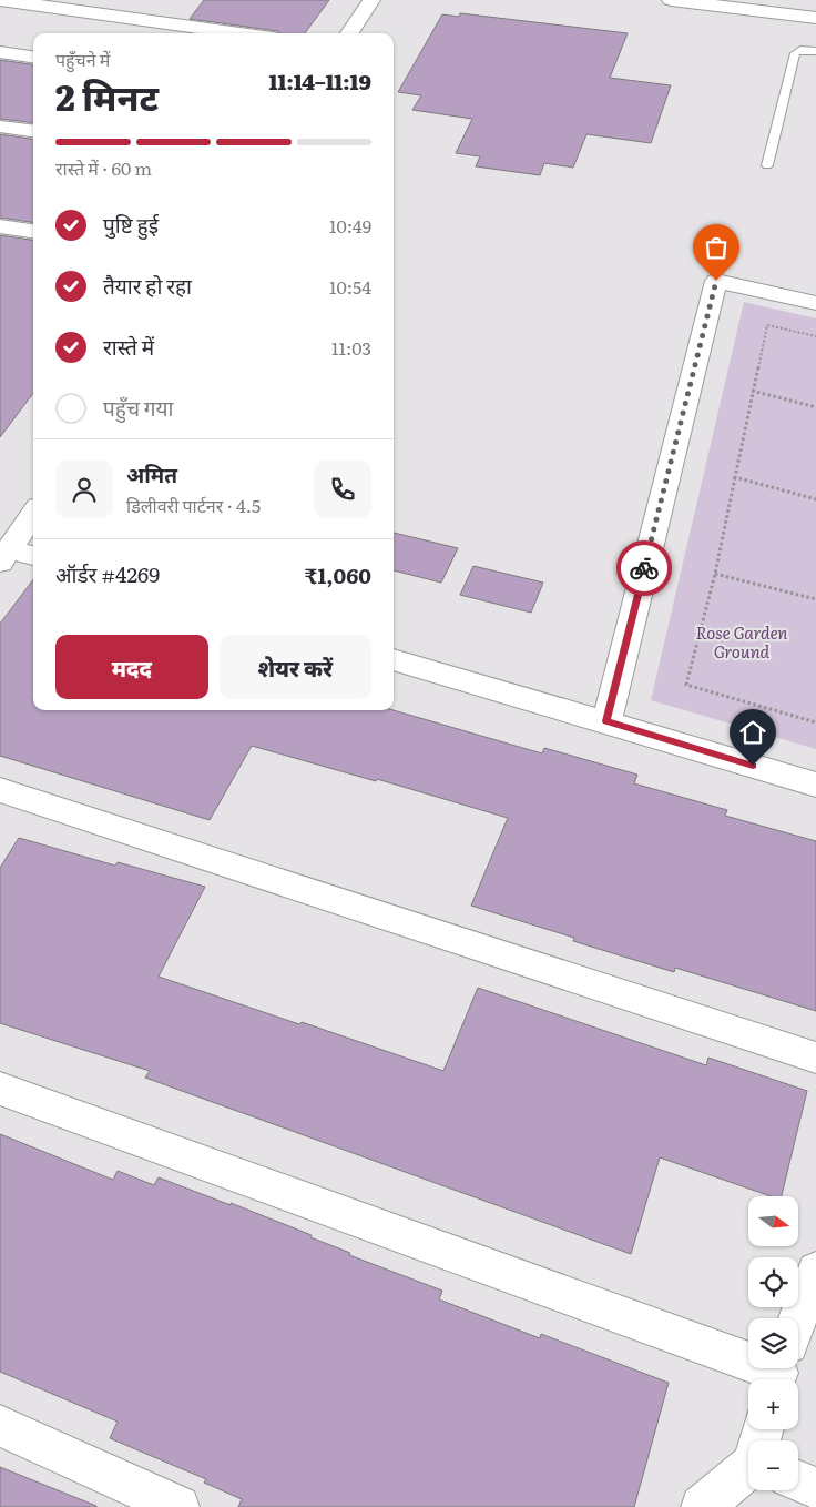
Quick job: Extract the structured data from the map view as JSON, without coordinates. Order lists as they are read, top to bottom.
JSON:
{
  "parks": ["Rose Garden Ground"],
  "north": "right",
  "page": {
    "heading": ["2 मिनट", "पहुँचने में", "11:14–11:19"],
    "panel": [
      "अमित",
      "डिलीवरी पार्टनर · 4.5",
      "ऑर्डर #4269",
      "₹1,060"
    ],
    "bar": "रास्ते में · 60 m",
    "list": [
      ["पुष्टि हुई", "10:49"],
      ["तैयार हो रहा", "10:54"],
      ["रास्ते में", "11:03"],
      "पहुँच गया"
    ],
    "buttons": ["मदद", "शेयर करें"],
    "map_buttons": ["+", "−"]
  }
}
